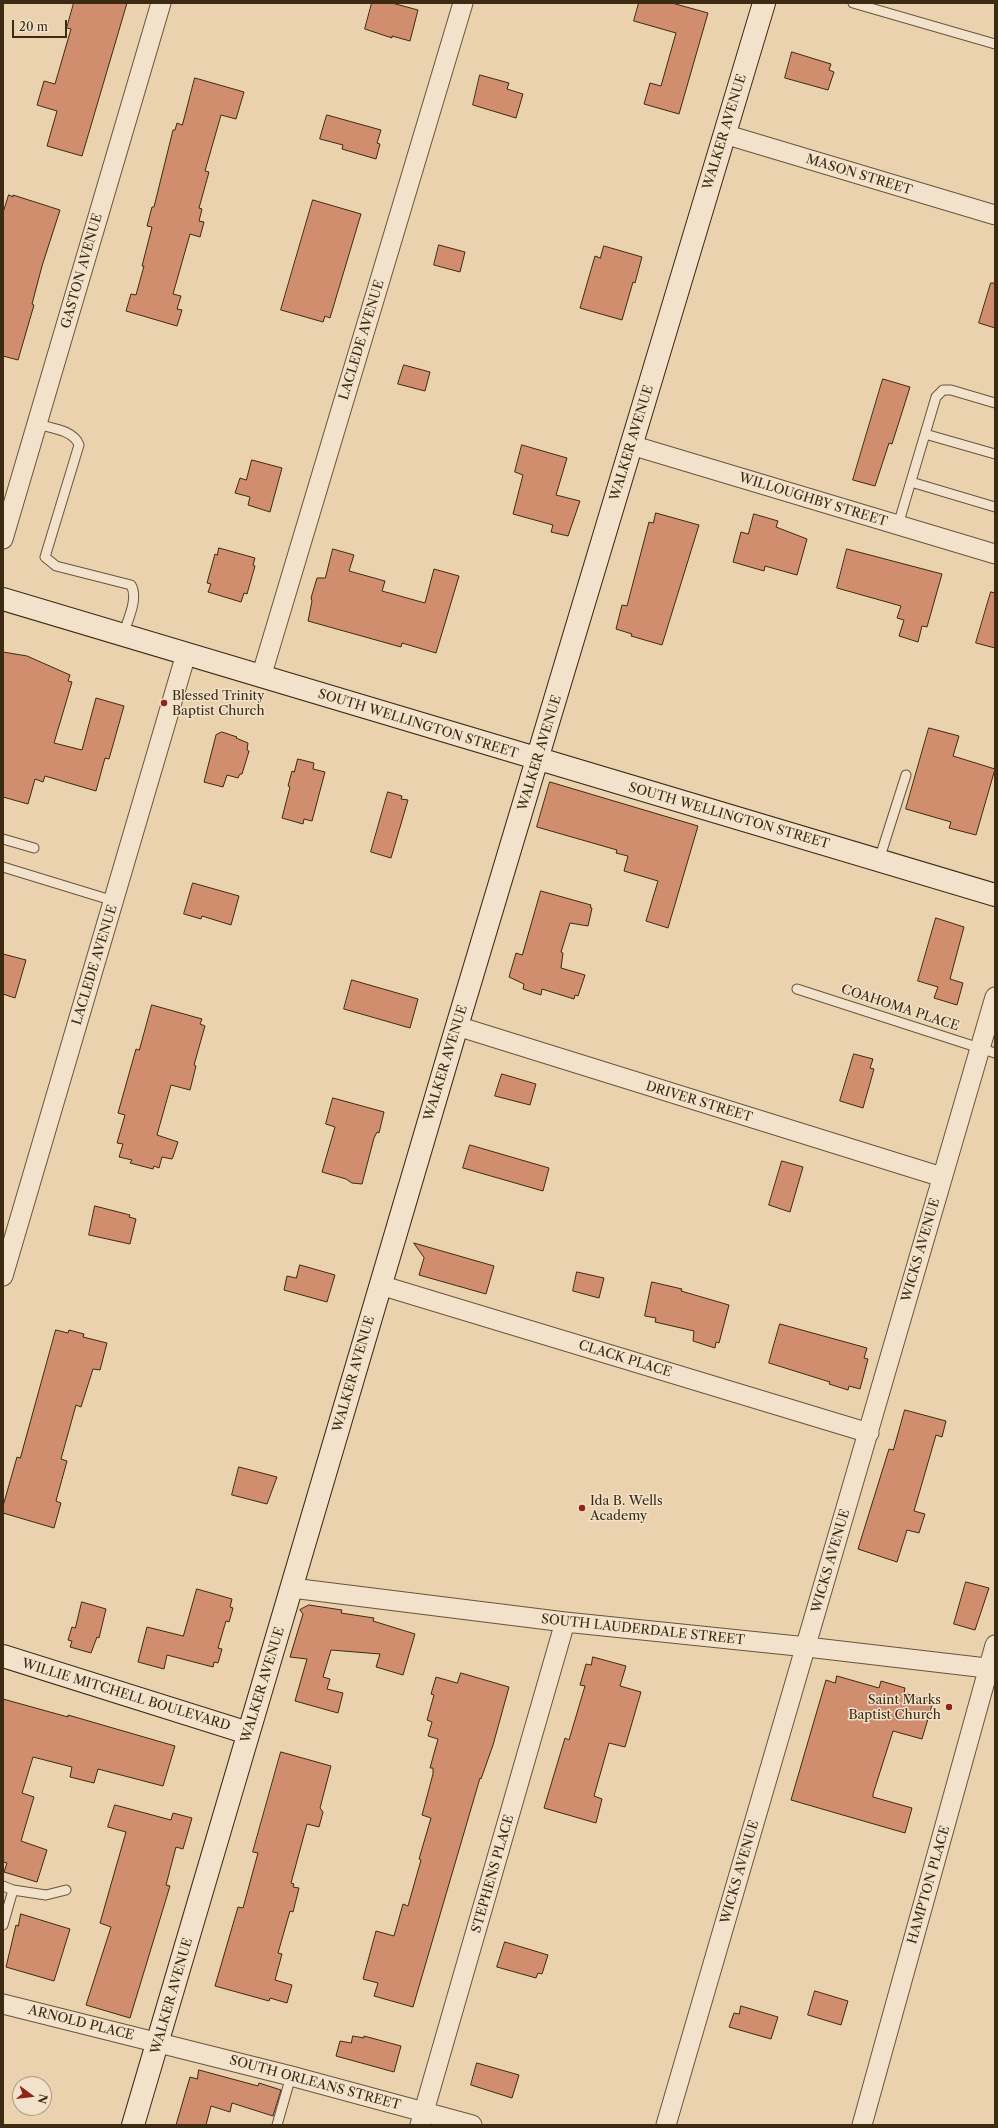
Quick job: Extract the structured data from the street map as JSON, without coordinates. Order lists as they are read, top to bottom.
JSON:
{
  "streets": {
    "street": [
      "WALKER AVENUE",
      "MASON STREET",
      "GASTON AVENUE",
      "LACLEDE AVENUE",
      "WILLOUGHBY STREET",
      "SOUTH WELLINGTON STREET",
      "DRIVER STREET",
      "WICKS AVENUE",
      "CLACK PLACE",
      "SOUTH LAUDERDALE STREET",
      "WILLIE MITCHELL BOULEVARD",
      "STEPHENS PLACE",
      "HAMPTON PLACE",
      "ARNOLD PLACE",
      "SOUTH ORLEANS STREET"
    ],
    "lane": ["COAHOMA PLACE"]
  },
  "crossings": [
    ["WALKER AVENUE", "MASON STREET"],
    ["WALKER AVENUE", "WILLOUGHBY STREET"],
    ["WALKER AVENUE", "SOUTH WELLINGTON STREET"],
    ["WALKER AVENUE", "DRIVER STREET"],
    ["WALKER AVENUE", "CLACK PLACE"],
    ["WALKER AVENUE", "SOUTH LAUDERDALE STREET"],
    ["WALKER AVENUE", "WILLIE MITCHELL BOULEVARD"],
    ["WALKER AVENUE", "ARNOLD PLACE"],
    ["WALKER AVENUE", "SOUTH ORLEANS STREET"],
    ["LACLEDE AVENUE", "SOUTH WELLINGTON STREET"],
    ["COAHOMA PLACE", "WICKS AVENUE"],
    ["DRIVER STREET", "WICKS AVENUE"],
    ["WICKS AVENUE", "CLACK PLACE"],
    ["WICKS AVENUE", "SOUTH LAUDERDALE STREET"],
    ["SOUTH LAUDERDALE STREET", "STEPHENS PLACE"],
    ["SOUTH LAUDERDALE STREET", "HAMPTON PLACE"],
    ["STEPHENS PLACE", "SOUTH ORLEANS STREET"],
    ["ARNOLD PLACE", "SOUTH ORLEANS STREET"]
  ],
  "places": ["Blessed Trinity Baptist Church", "Ida B. Wells Academy", "Saint Marks Baptist Church"],
  "scale_bar": "20 m",
  "north": "right"
}
